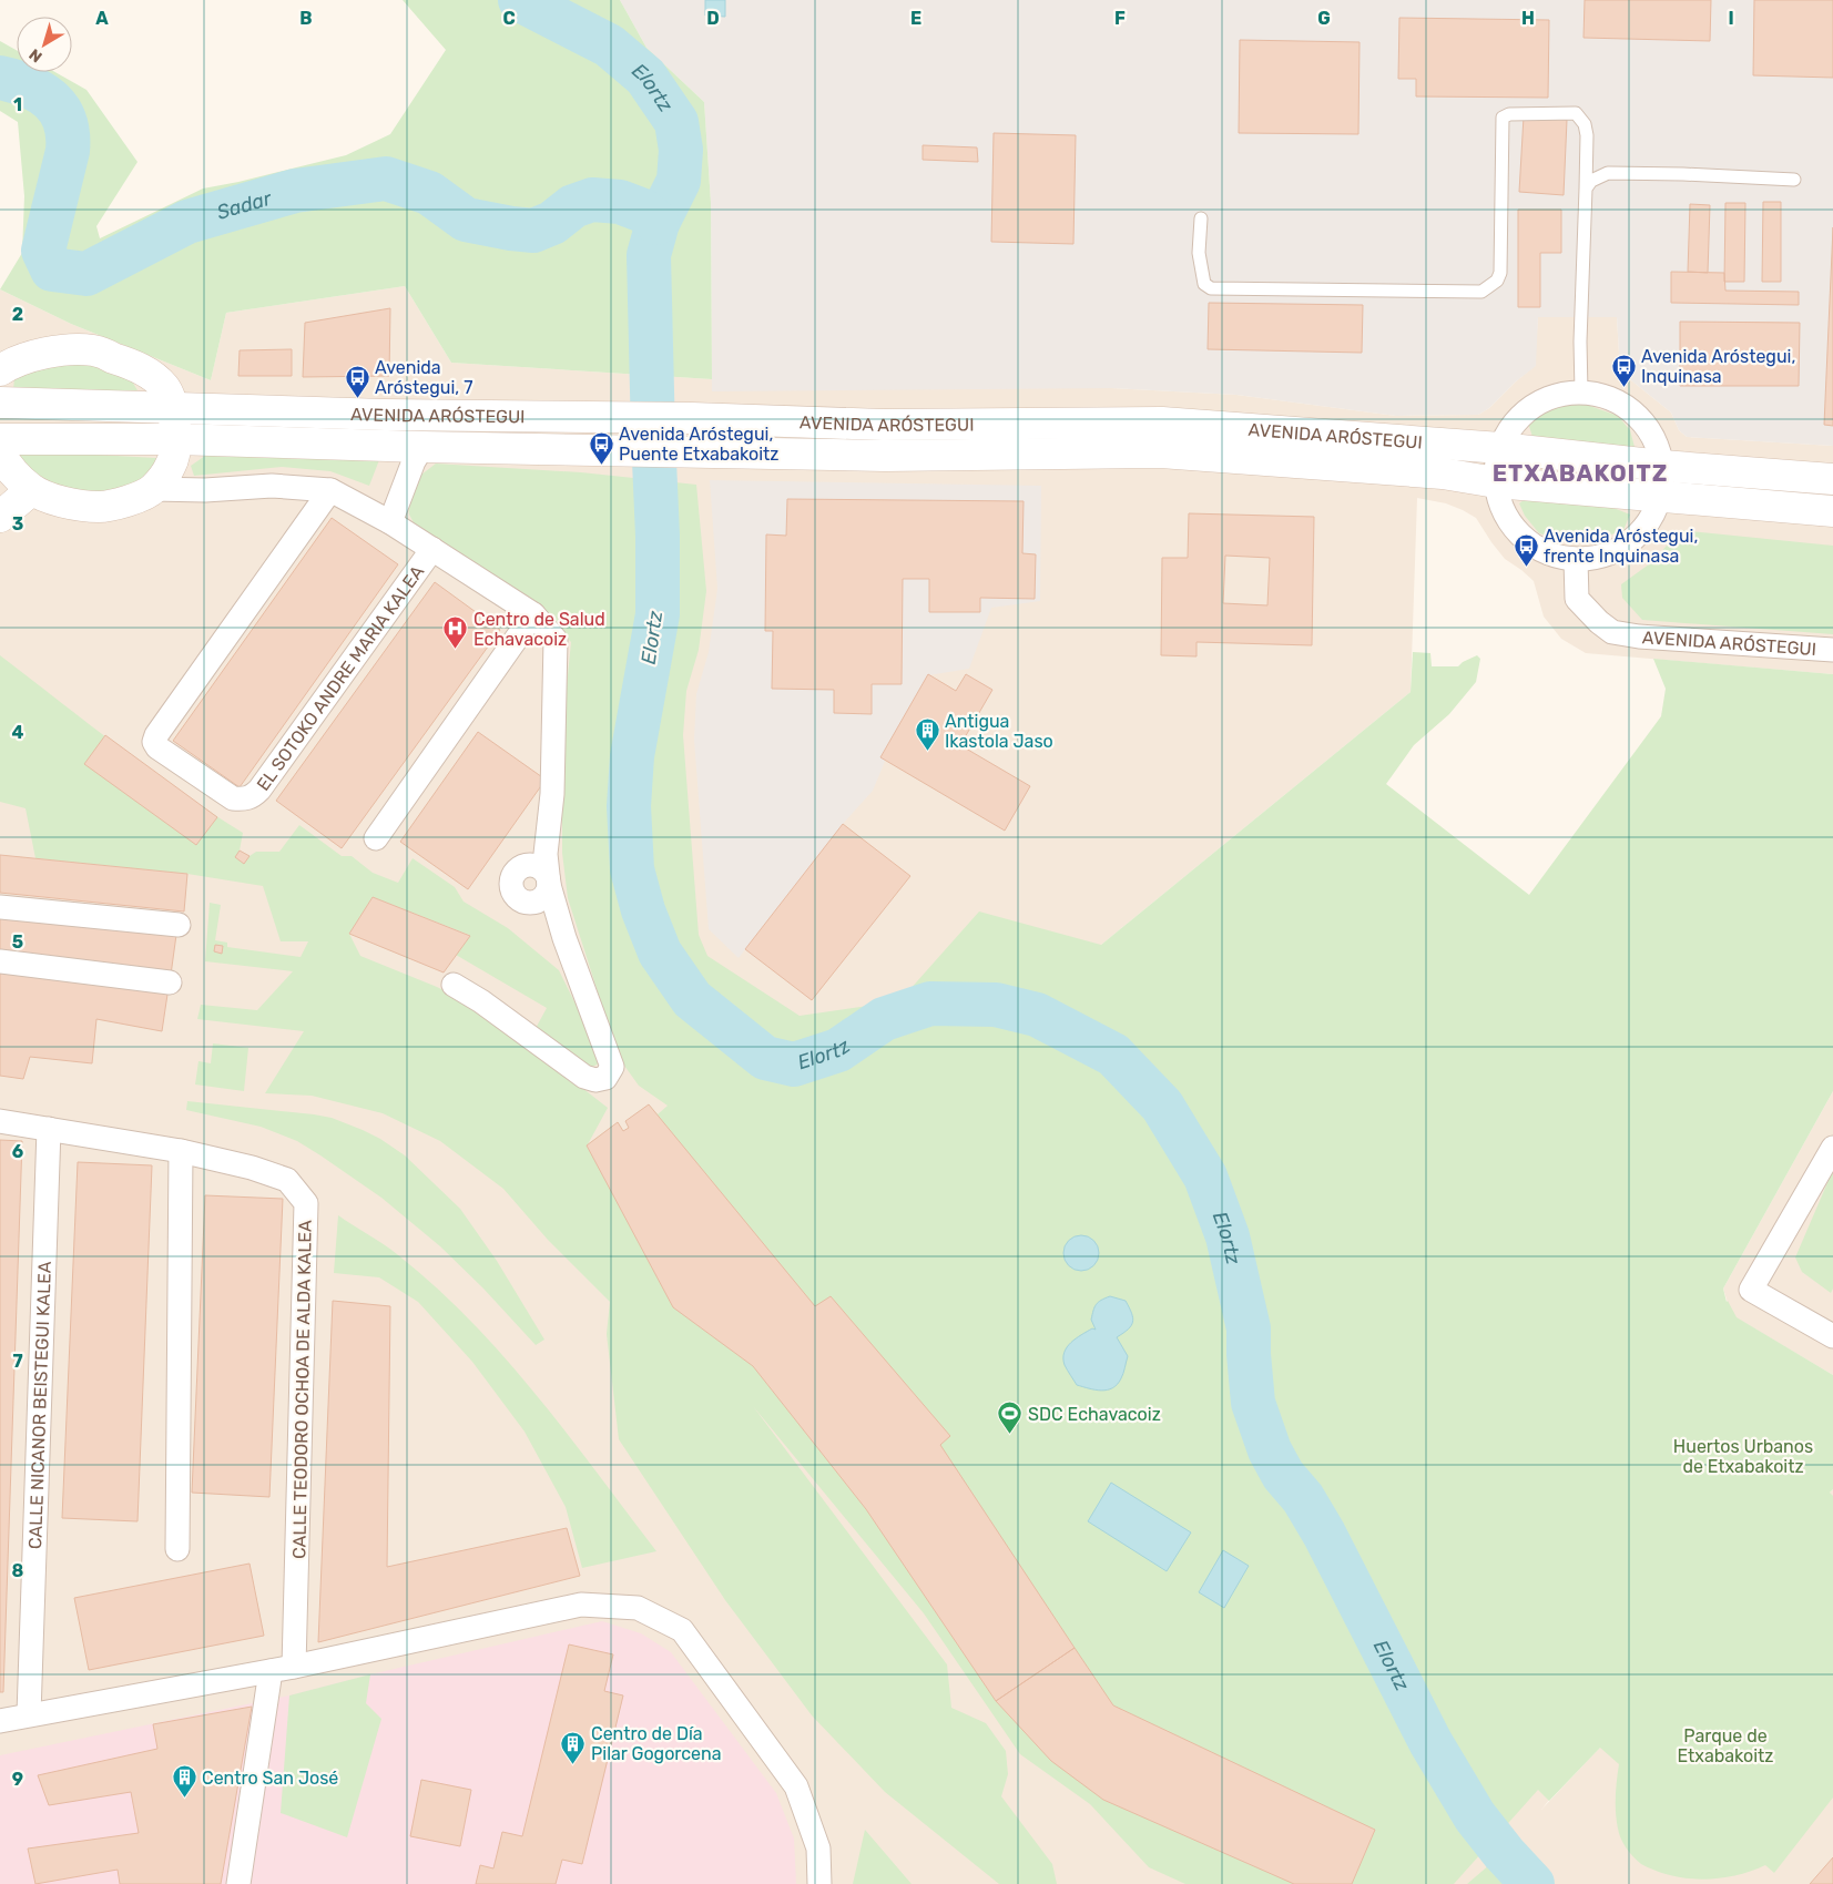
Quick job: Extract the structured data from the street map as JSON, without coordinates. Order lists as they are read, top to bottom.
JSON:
{
  "streets": {
    "main road": ["AVENIDA ARÓSTEGUI"],
    "street": ["EL SOTOKO ANDRE MARIA KALEA", "CALLE TEODORO OCHOA DE ALDA KALEA", "CALLE NICANOR BEISTEGUI KALEA"]
  },
  "crossings": [
    ["CALLE TEODORO OCHOA DE ALDA KALEA", "CALLE NICANOR BEISTEGUI KALEA"]
  ],
  "districts": ["ETXABAKOITZ"],
  "water": ["Elortz", "Sadar"],
  "parks": ["Huertos Urbanos de Etxabakoitz", "Parque de Etxabakoitz"],
  "places": {
    "bus stop": [
      "Avenida Aróstegui, Inquinasa",
      "Avenida Aróstegui, 7",
      "Avenida Aróstegui, Puente Etxabakoitz",
      "Avenida Aróstegui, frente Inquinasa"
    ],
    "hospital": ["Centro de Salud Echavacoiz"],
    "building": ["Antigua Ikastola Jaso", "Centro de Día Pilar Gogorcena", "Centro San José"],
    "sports": ["SDC Echavacoiz"]
  },
  "north": "bottom left",
  "grid": {
    "columns": [
      "A",
      "B",
      "C",
      "D",
      "E",
      "F",
      "G",
      "H",
      "I"
    ],
    "rows": [
      "1",
      "2",
      "3",
      "4",
      "5",
      "6",
      "7",
      "8",
      "9"
    ]
  }
}
